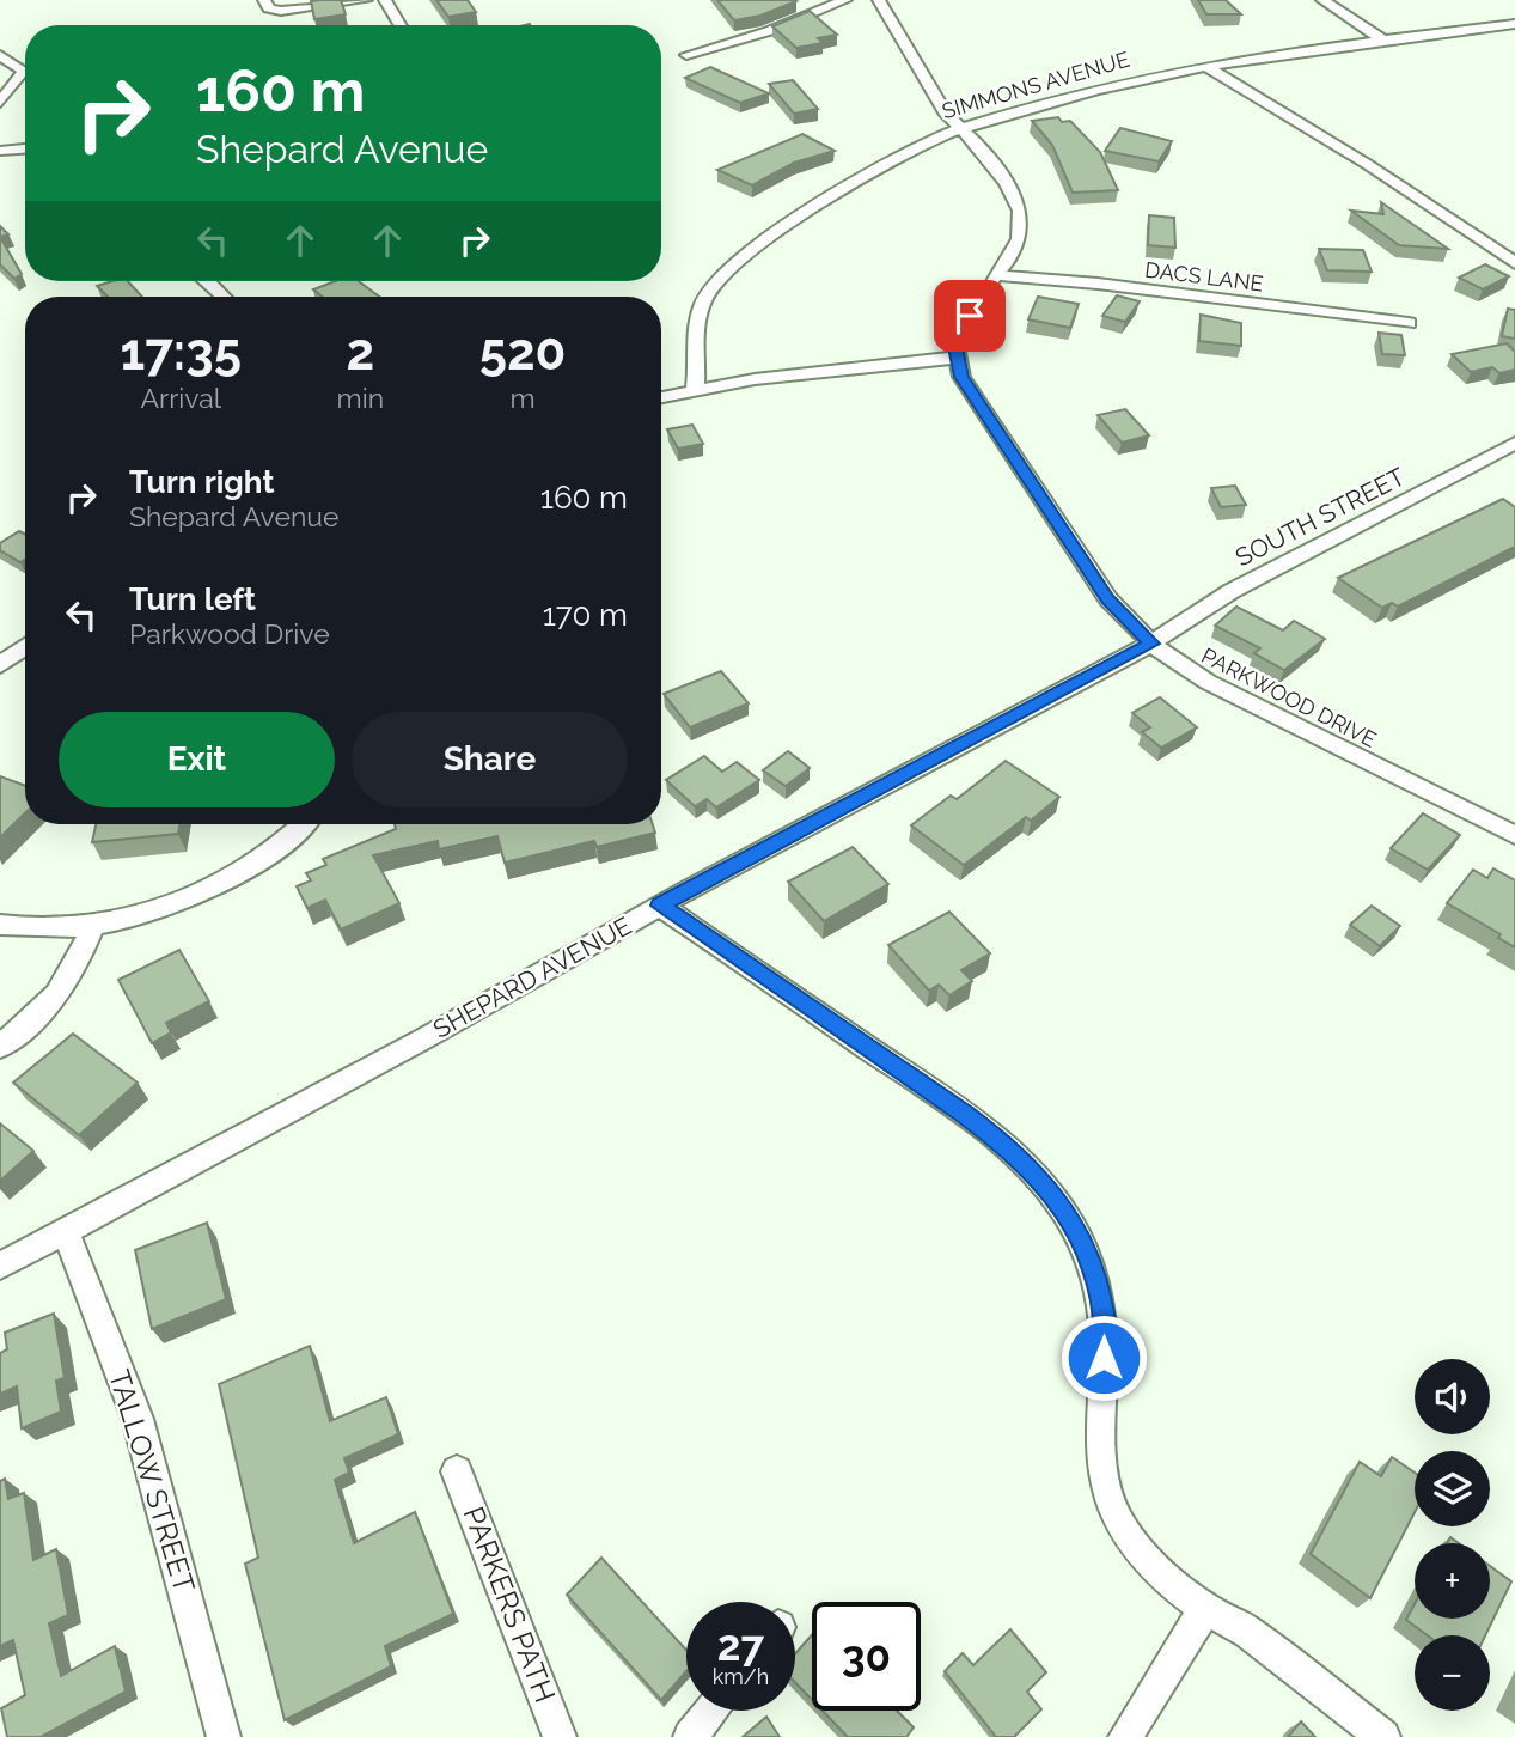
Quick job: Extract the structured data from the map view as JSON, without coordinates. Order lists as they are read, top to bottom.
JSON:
{
  "streets": {
    "street": [
      "SIMMONS AVENUE",
      "DACS LANE",
      "SOUTH STREET",
      "PARKWOOD DRIVE",
      "SHEPARD AVENUE",
      "TALLOW STREET",
      "PARKERS PATH"
    ]
  },
  "crossings": [
    ["SOUTH STREET", "PARKWOOD DRIVE"],
    ["SOUTH STREET", "SHEPARD AVENUE"],
    ["PARKWOOD DRIVE", "SHEPARD AVENUE"],
    ["SHEPARD AVENUE", "TALLOW STREET"]
  ],
  "page": {
    "turn": ["160 m", "Shepard Avenue"],
    "eta": [
      "17:35",
      "Arrival",
      "2",
      "min",
      "520",
      "m"
    ],
    "list": [
      {
        "name": "Turn right",
        "note": "Shepard Avenue",
        "value": "160 m"
      },
      {
        "name": "Turn left",
        "note": "Parkwood Drive",
        "value": "170 m"
      }
    ],
    "buttons": ["Exit", "Share"],
    "map_buttons": ["+", "−"],
    "speed": "27 km/h",
    "limit": "30"
  }
}
